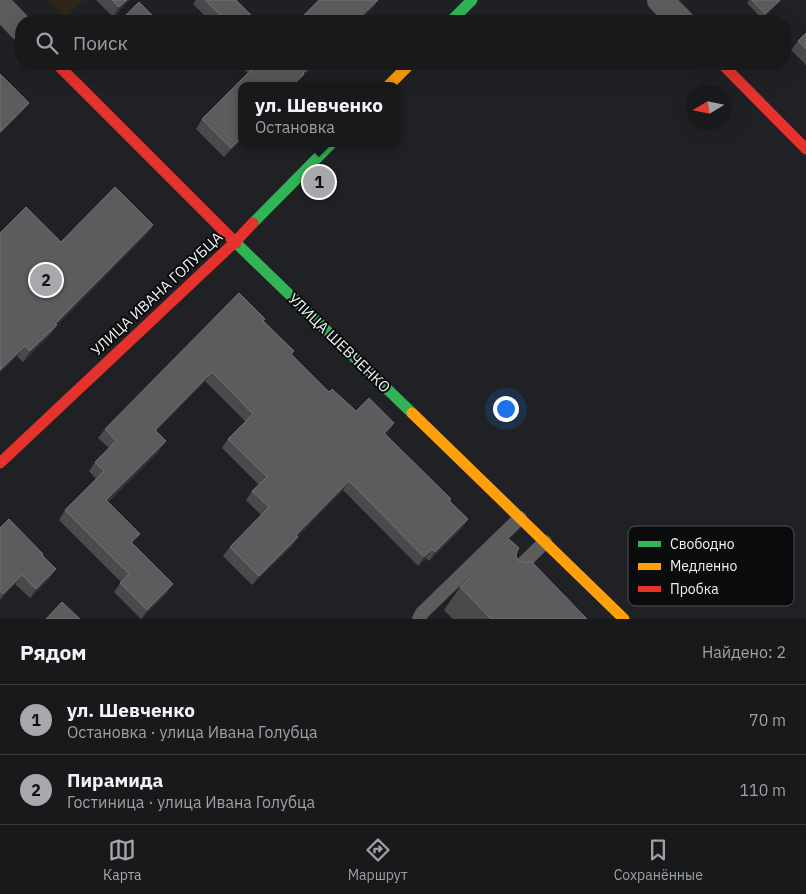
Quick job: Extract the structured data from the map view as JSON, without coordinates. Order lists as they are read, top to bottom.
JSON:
{
  "streets": {
    "street": ["УЛИЦА ИВАНА ГОЛУБЦА", "УЛИЦА ШЕВЧЕНКО"]
  },
  "crossings": [
    ["УЛИЦА ИВАНА ГОЛУБЦА", "УЛИЦА ШЕВЧЕНКО"]
  ],
  "legend": ["Свободно", "Медленно", "Пробка"],
  "north": "left",
  "page": {
    "search": "Поиск",
    "popup": ["ул. Шевченко", "Остановка"],
    "pins": ["1", "2"],
    "heading": ["Рядом", "Найдено: 2"],
    "list": [
      {
        "mark": "1",
        "name": "ул. Шевченко",
        "note": "Остановка · улица Ивана Голубца",
        "value": "70 m"
      },
      {
        "mark": "2",
        "name": "Пирамида",
        "note": "Гостиница · улица Ивана Голубца",
        "value": "110 m"
      }
    ],
    "nav": ["Карта", "Маршрут", "Сохранённые"]
  }
}
